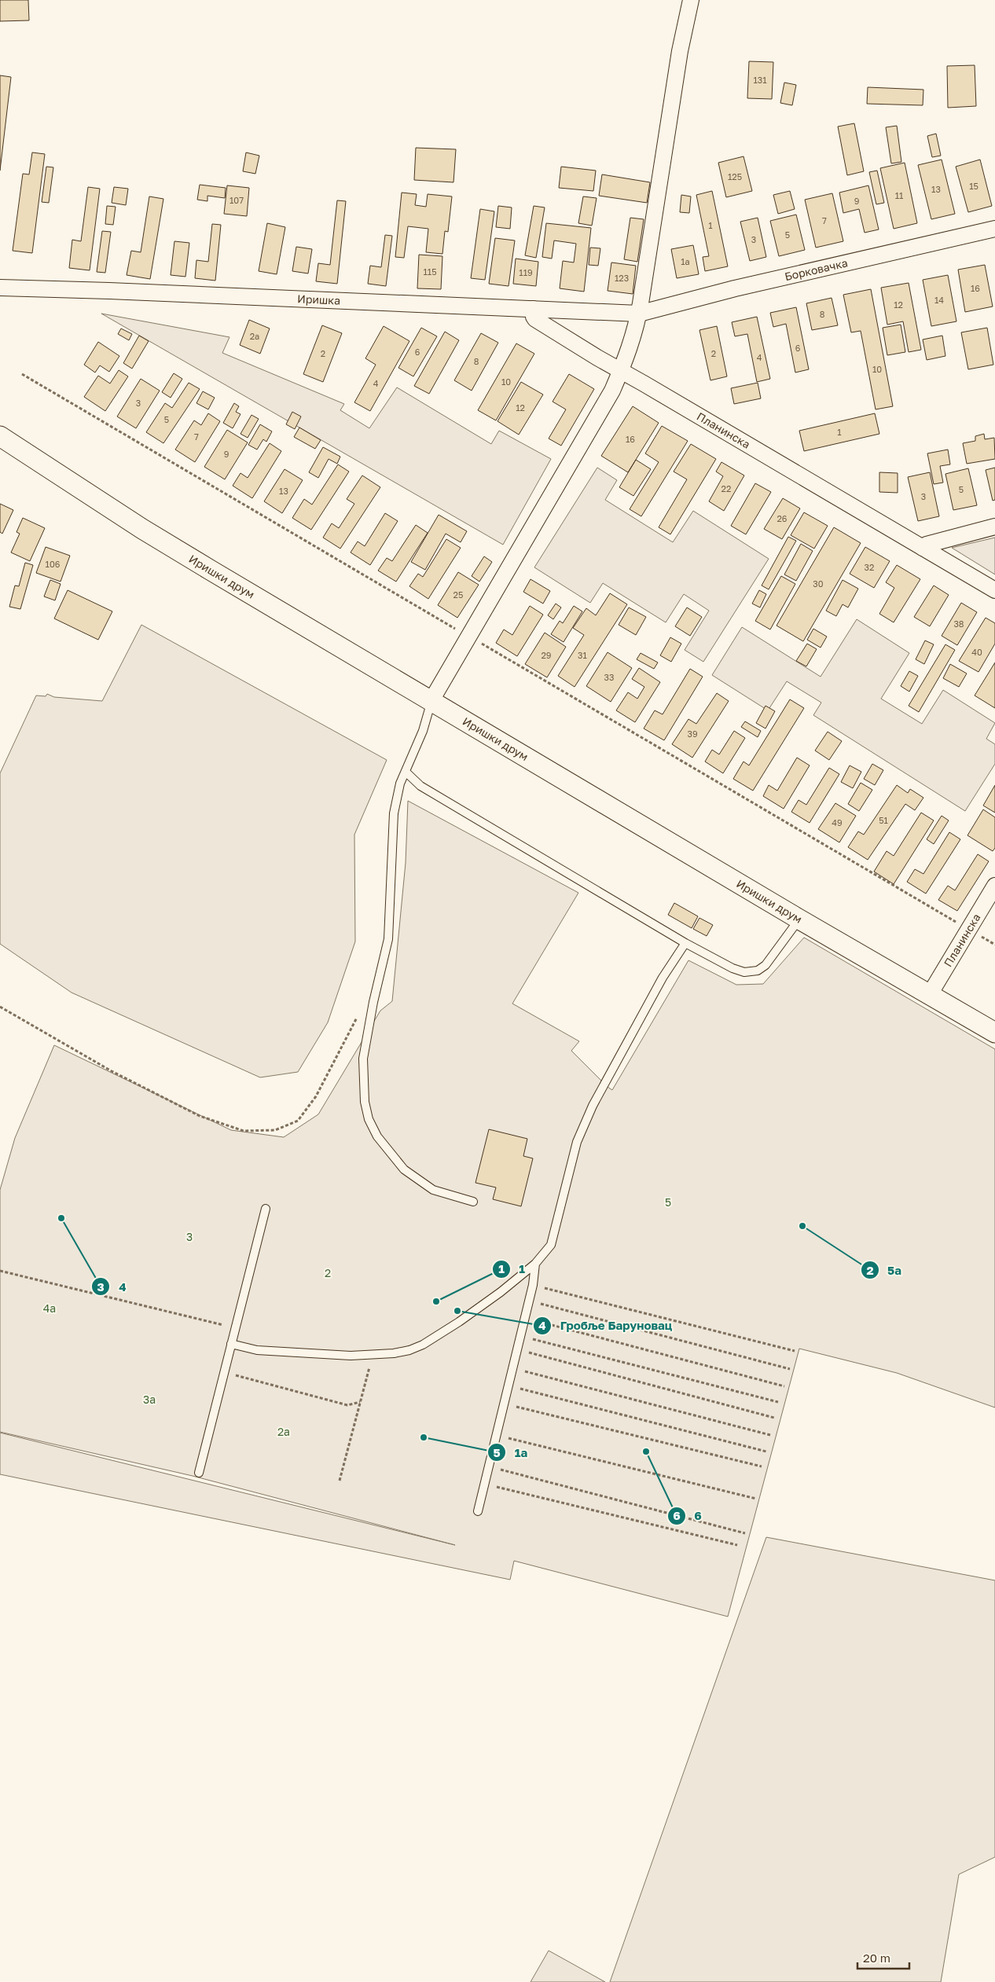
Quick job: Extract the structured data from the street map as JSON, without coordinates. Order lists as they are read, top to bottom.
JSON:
{
  "streets": {
    "street": [
      "Борковачка",
      "Иришка",
      "Планинска",
      "Иришки друм"
    ]
  },
  "crossings": [
    ["Борковачка", "Иришка"],
    ["Иришка", "Планинска"],
    ["Планинска", "Иришки друм"]
  ],
  "parks": [
    "5",
    "3",
    "2",
    "4a",
    "3a",
    "2a"
  ],
  "places": [
    "4",
    "5a",
    "1",
    "Гробље Баруновац",
    "1a",
    "6"
  ],
  "house_numbers": [
    "131",
    "125",
    "15",
    "13",
    "11",
    "107",
    "9",
    "7",
    "1",
    "5",
    "3",
    "1a",
    "115",
    "119",
    "123",
    "16",
    "14",
    "12",
    "8",
    "2a",
    "6",
    "6",
    "2",
    "2",
    "4",
    "8",
    "10",
    "10",
    "4",
    "3",
    "12",
    "5",
    "1",
    "7",
    "16",
    "9",
    "22",
    "5",
    "13",
    "3",
    "26",
    "106",
    "32",
    "30",
    "25",
    "38",
    "40",
    "29",
    "31",
    "33",
    "39",
    "51",
    "49"
  ],
  "scale_bar": "20 m"
}
